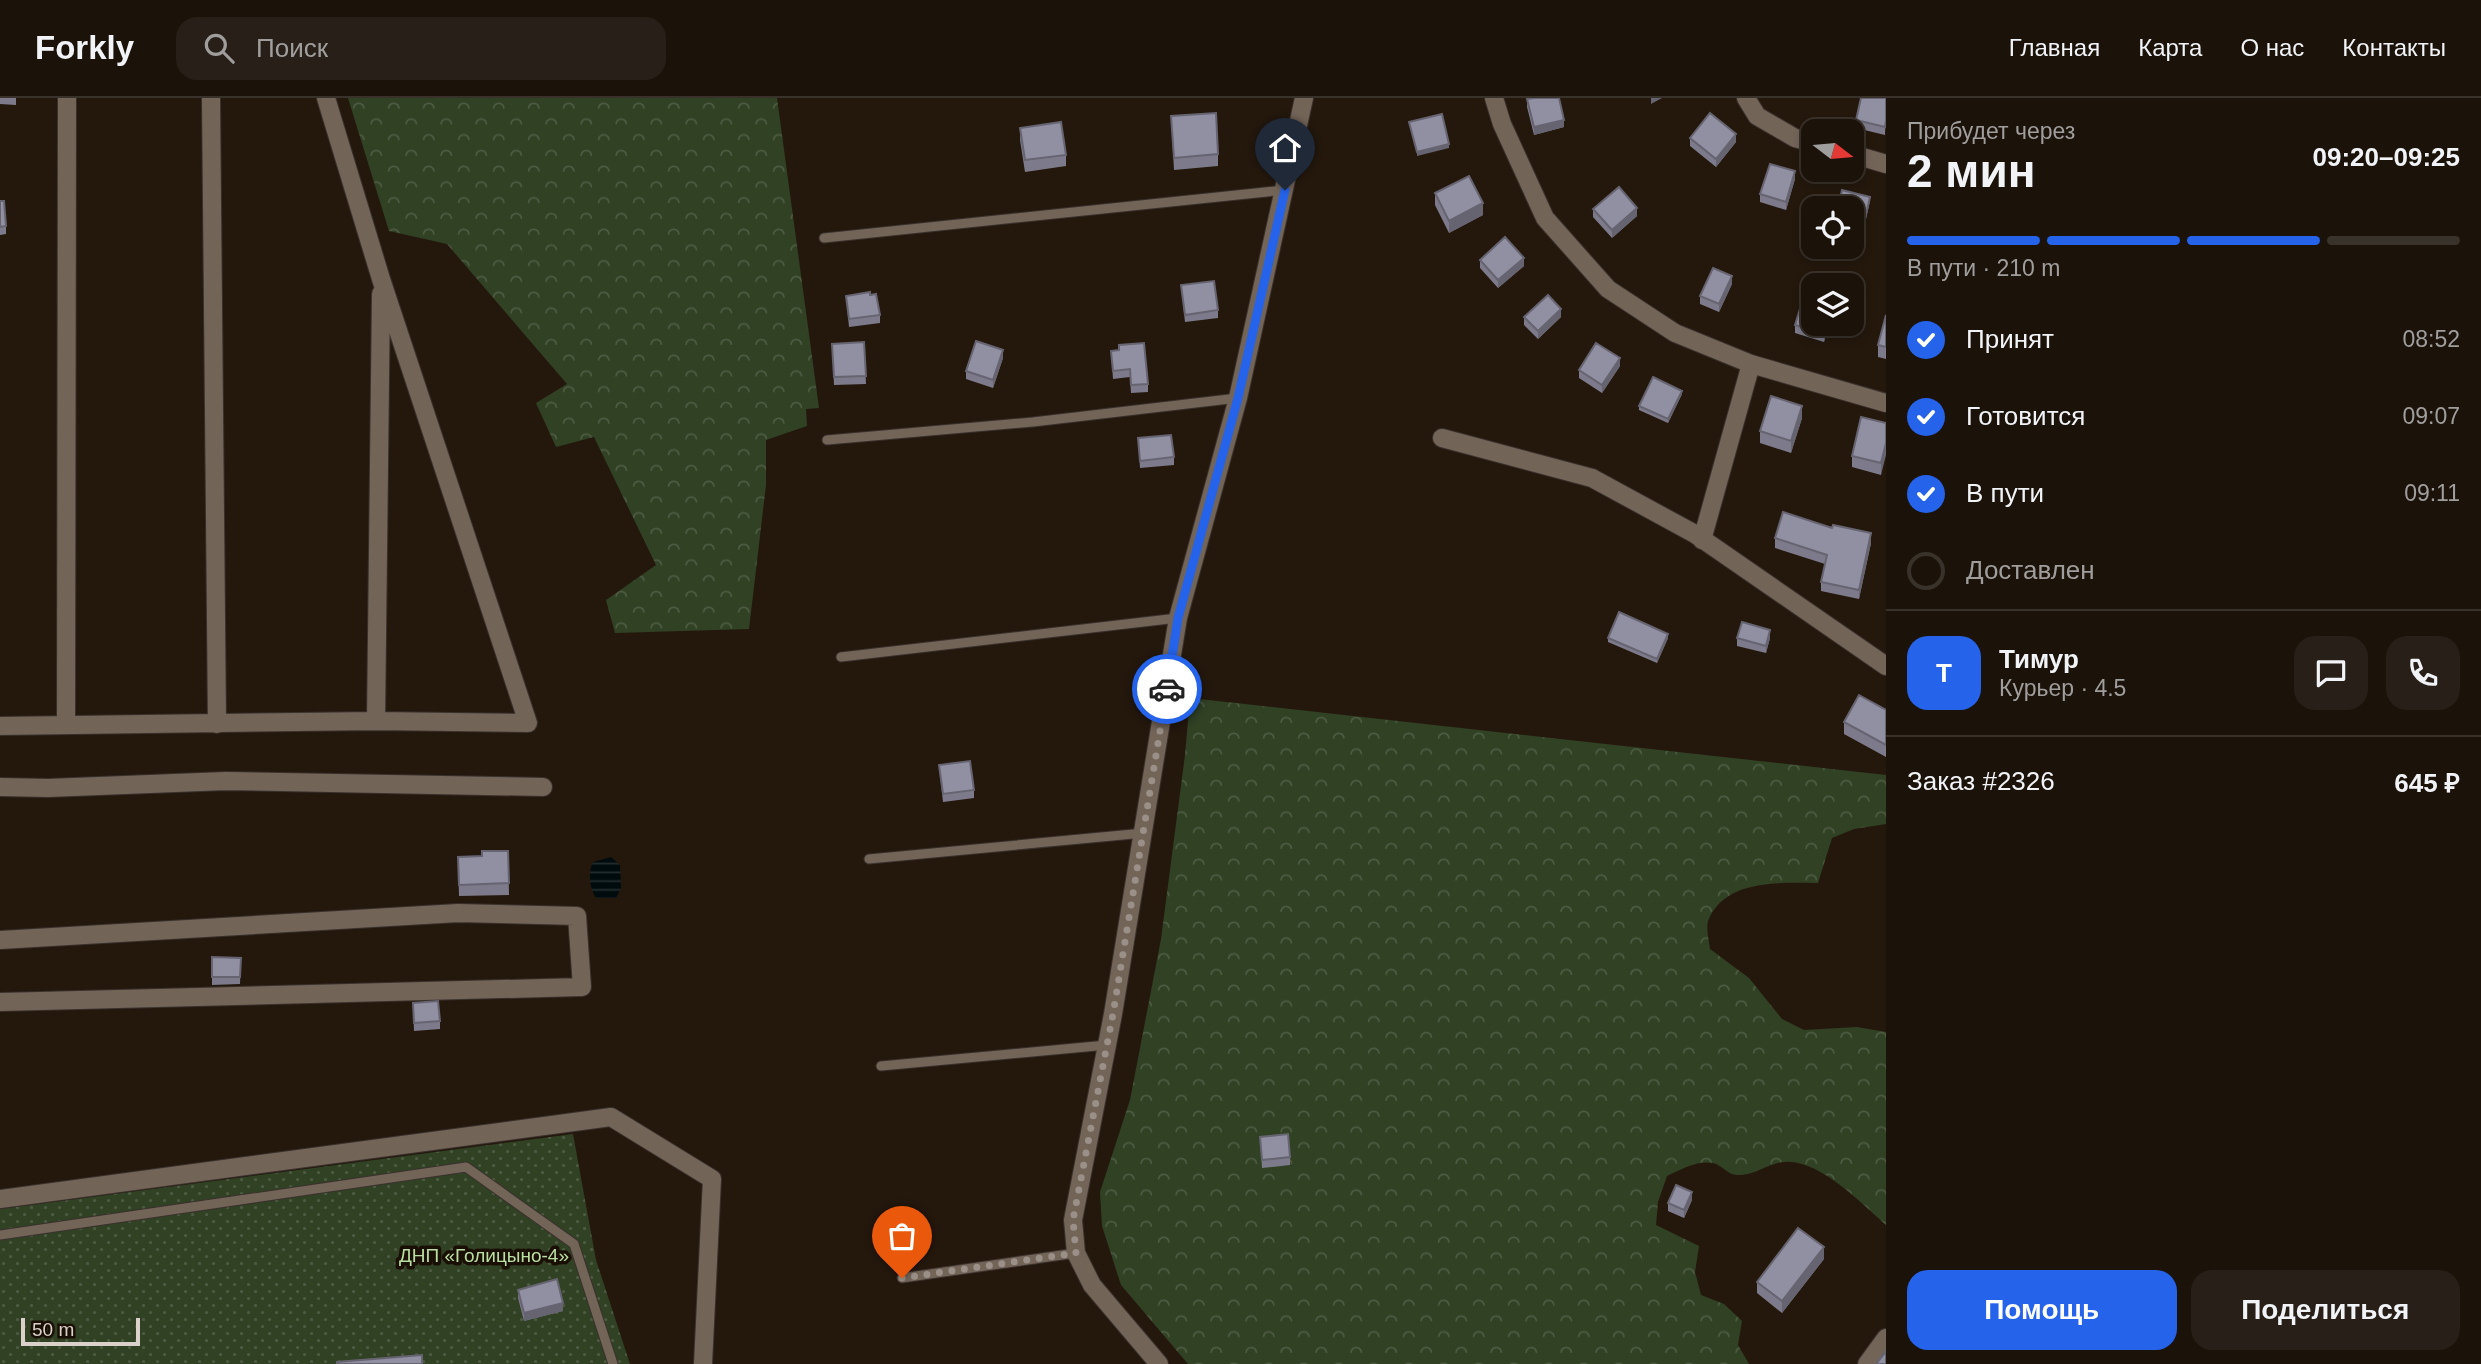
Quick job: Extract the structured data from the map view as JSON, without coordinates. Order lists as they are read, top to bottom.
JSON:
{
  "parks": ["ДНП «Голицыно-4»"],
  "scale_bar": "50 m",
  "north": "right",
  "page": {
    "header": "Forkly",
    "search": "Поиск",
    "nav": [
      "Главная",
      "Карта",
      "О нас",
      "Контакты"
    ],
    "heading": ["2 мин", "Прибудет через", "09:20–09:25"],
    "panel": [
      "Тимур",
      "Курьер · 4.5",
      "Заказ #2326",
      "645 ₽"
    ],
    "bar": "В пути · 210 m",
    "list": [
      ["Принят", "08:52"],
      ["Готовится", "09:07"],
      ["В пути", "09:11"],
      "Доставлен"
    ],
    "round": "Т",
    "buttons": ["Помощь", "Поделиться"],
    "scale": "50 m"
  }
}
